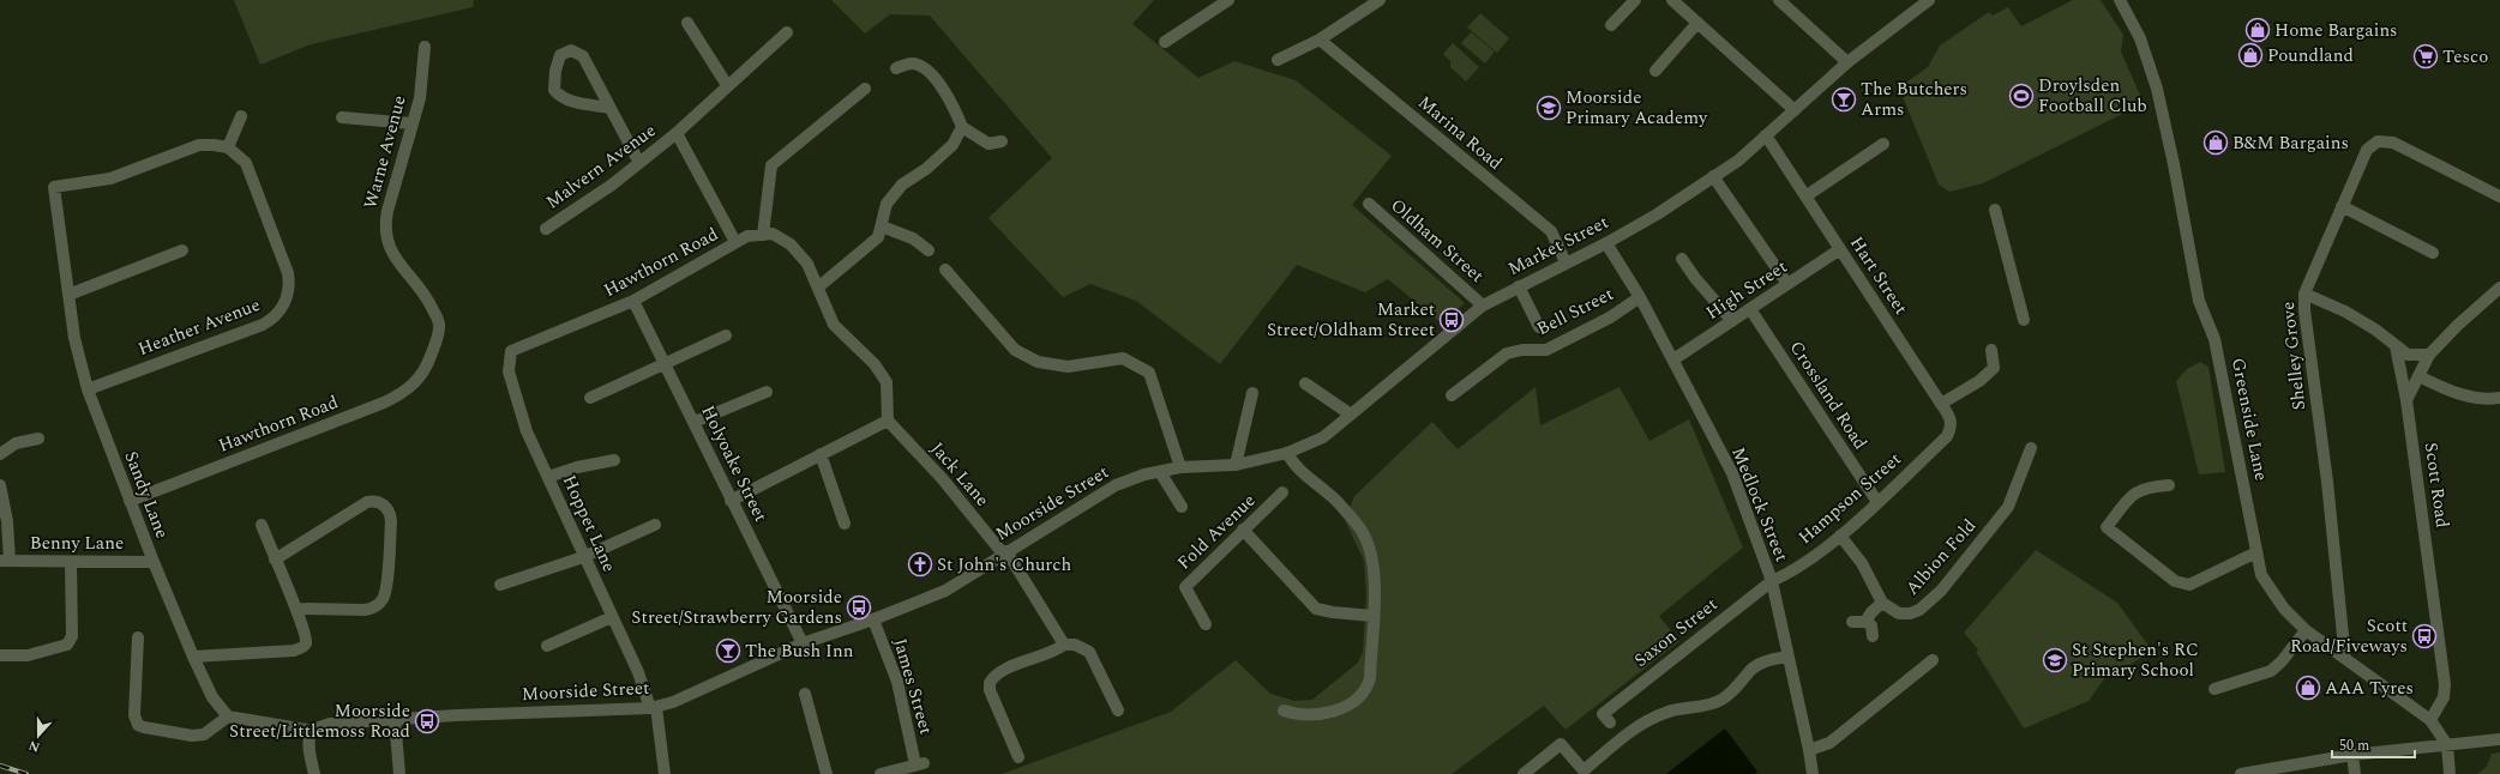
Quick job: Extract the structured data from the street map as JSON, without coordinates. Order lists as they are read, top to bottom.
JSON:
{
  "streets": {
    "street": [
      "Marina Road",
      "Warne Avenue",
      "Malvern Avenue",
      "Oldham Street",
      "Market Street",
      "Hawthorn Road",
      "Hart Street",
      "High Street",
      "Bell Street",
      "Heather Avenue",
      "Shelley Grove",
      "Crossland Road",
      "Greenside Lane",
      "Holyoake Street",
      "Jack Lane",
      "Scott Road",
      "Sandy Lane",
      "Hampson Street",
      "Moorside Street",
      "Medlock Street",
      "Hoppet Lane",
      "Fold Avenue",
      "Benny Lane",
      "Albion Fold",
      "Saxon Street",
      "James Street"
    ]
  },
  "crossings": [
    ["Marina Road", "Market Street"],
    ["Warne Avenue", "Hawthorn Road"],
    ["Oldham Street", "Market Street"],
    ["Market Street", "Hart Street"],
    ["Market Street", "Moorside Street"],
    ["Market Street", "Medlock Street"],
    ["Hawthorn Road", "Holyoake Street"],
    ["Hawthorn Road", "Sandy Lane"],
    ["Hawthorn Road", "Hoppet Lane"],
    ["Hart Street", "High Street"],
    ["Hart Street", "Hampson Street"],
    ["High Street", "Crossland Road"],
    ["High Street", "Medlock Street"],
    ["Bell Street", "Medlock Street"],
    ["Heather Avenue", "Sandy Lane"],
    ["Shelley Grove", "Greenside Lane"],
    ["Crossland Road", "Hampson Street"],
    ["Greenside Lane", "Scott Road"],
    ["Holyoake Street", "Moorside Street"],
    ["Jack Lane", "Moorside Street"],
    ["Sandy Lane", "Benny Lane"],
    ["Hampson Street", "Medlock Street"],
    ["Hampson Street", "Albion Fold"],
    ["Hampson Street", "Saxon Street"],
    ["Moorside Street", "Hoppet Lane"],
    ["Moorside Street", "James Street"],
    ["Medlock Street", "Saxon Street"]
  ],
  "places": {
    "shop": [
      "Home Bargains",
      "Poundland",
      "B&M Bargains",
      "AAA Tyres"
    ],
    "supermarket": ["Tesco"],
    "sports": ["Droylsden Football Club"],
    "bar": ["The Butchers Arms", "The Bush Inn"],
    "school or university": ["Moorside Primary Academy", "St Stephen's RC Primary School"],
    "bus stop": [
      "Market Street/Oldham Street",
      "Moorside Street/Strawberry Gardens",
      "Scott Road/Fiveways",
      "Moorside Street/Littlemoss Road"
    ],
    "church": ["St John's Church"]
  },
  "scale_bar": "50 m",
  "north": "bottom"
}
